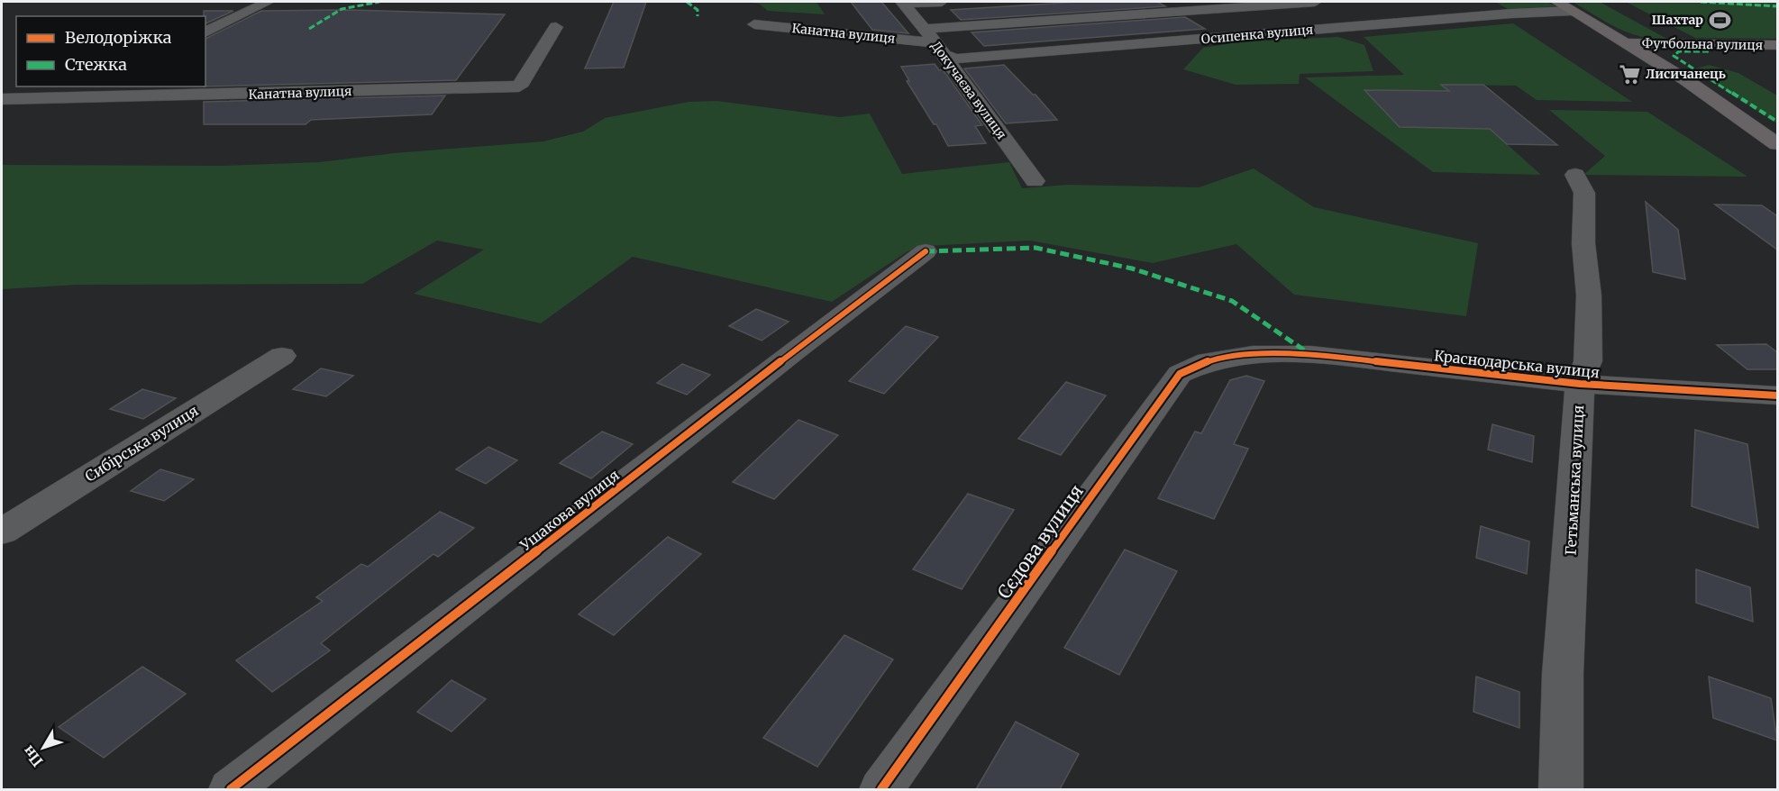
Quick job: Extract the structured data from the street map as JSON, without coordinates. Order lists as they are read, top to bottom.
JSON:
{
  "streets": {
    "main road": ["Футбольна вулиця"],
    "street": [
      "Канатна вулиця",
      "Осипенка вулиця",
      "Докучаєва вулиця",
      "Краснодарська вулиця",
      "Сибірська вулиця",
      "Гетьманська вулиця",
      "Ушакова вулиця",
      "Сєдова вулиця"
    ]
  },
  "crossings": [
    ["Канатна вулиця", "Осипенка вулиця"],
    ["Канатна вулиця", "Докучаєва вулиця"],
    ["Осипенка вулиця", "Докучаєва вулиця"],
    ["Краснодарська вулиця", "Гетьманська вулиця"],
    ["Краснодарська вулиця", "Сєдова вулиця"]
  ],
  "places": {
    "sports": ["Шахтар"],
    "supermarket": ["Лисичанець"]
  },
  "legend": ["Велодоріжка", "Стежка"],
  "north": "bottom left"
}
